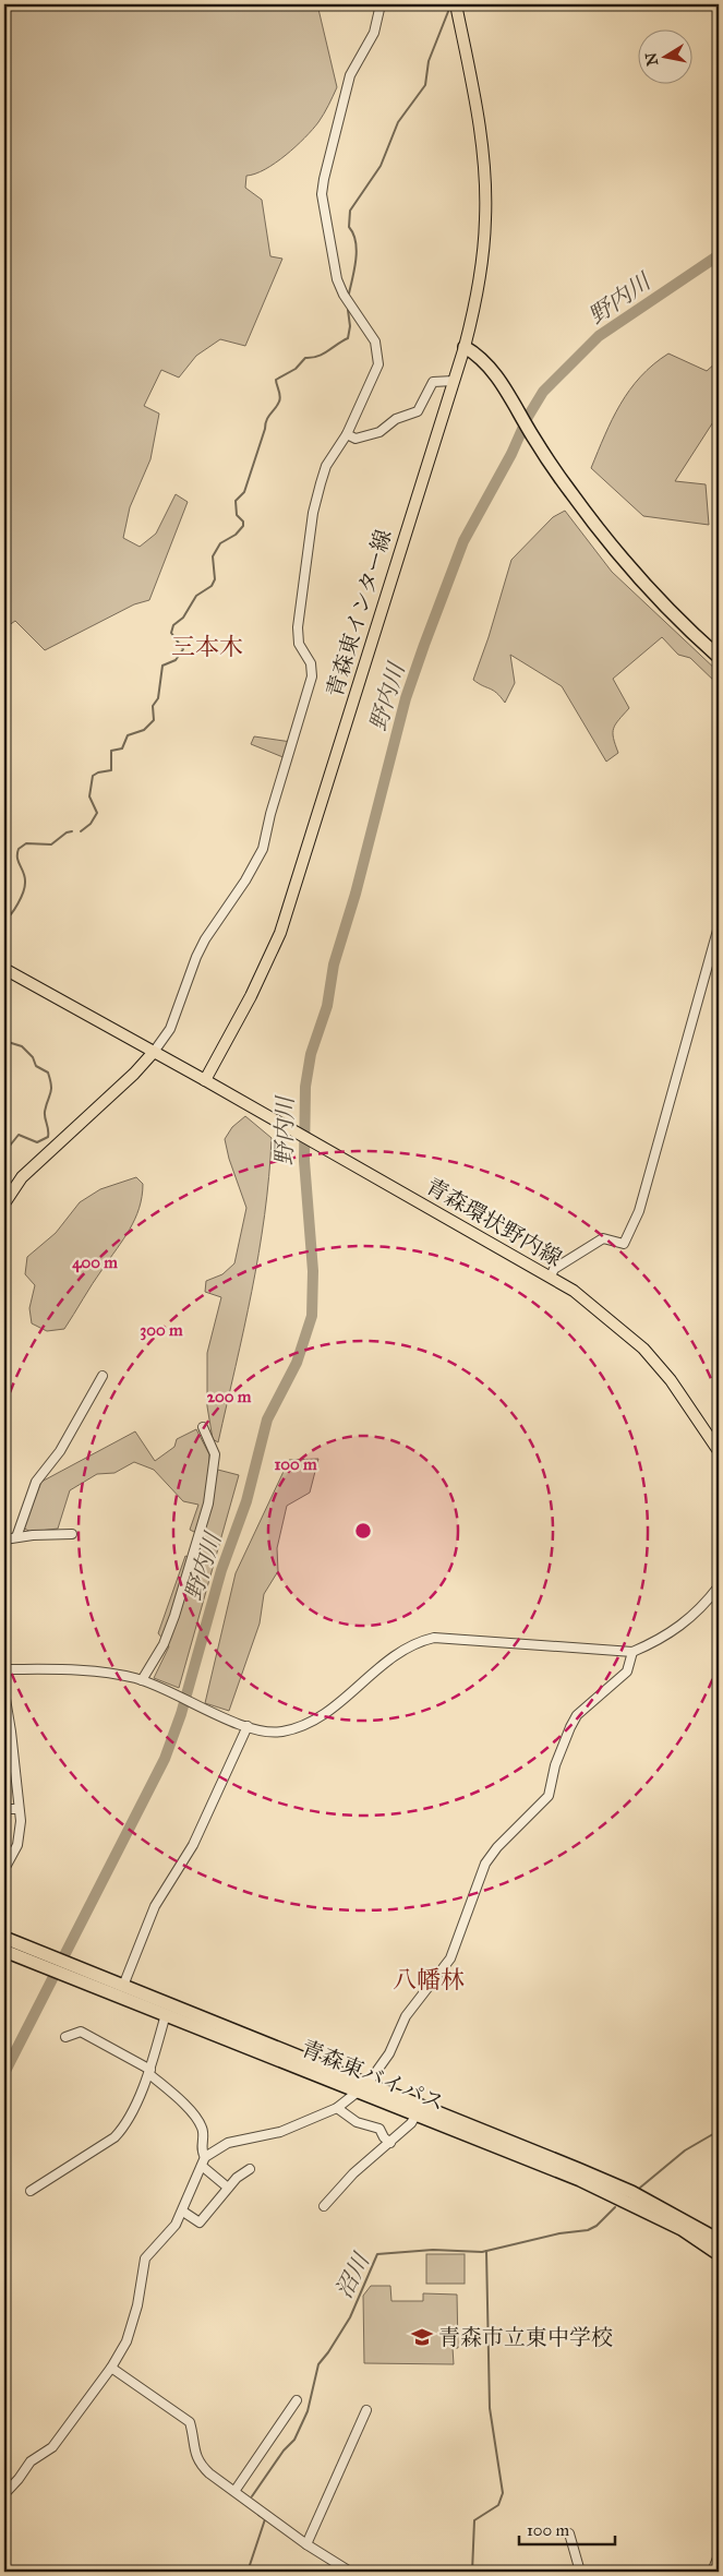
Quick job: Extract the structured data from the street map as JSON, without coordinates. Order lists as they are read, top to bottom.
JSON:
{
  "streets": {
    "highway": ["青森東バイパス"],
    "main road": ["青森東インター線", "青森環状野内線"]
  },
  "crossings": [
    ["青森東インター線", "青森環状野内線"]
  ],
  "districts": ["三本木", "八幡林"],
  "water": ["野内川", "沼川"],
  "places": {
    "school or university": ["青森市立東中学校"]
  },
  "scale_bar": "100 m",
  "north": "left",
  "rings": [
    "400 m",
    "300 m",
    "200 m",
    "100 m"
  ]
}
